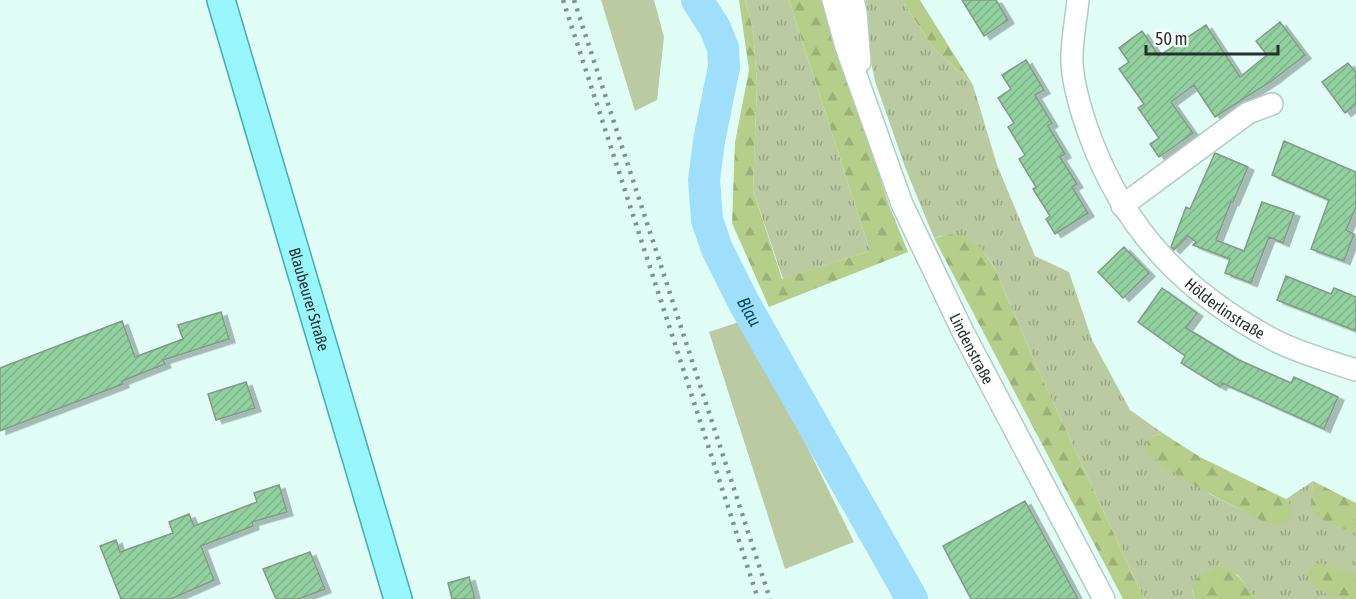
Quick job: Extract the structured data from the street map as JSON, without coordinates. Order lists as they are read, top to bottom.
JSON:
{
  "streets": {
    "main road": ["Blaubeurer Straße"],
    "street": ["Hölderlinstraße", "Lindenstraße"]
  },
  "water": ["Blau"],
  "scale_bar": "50 m"
}
